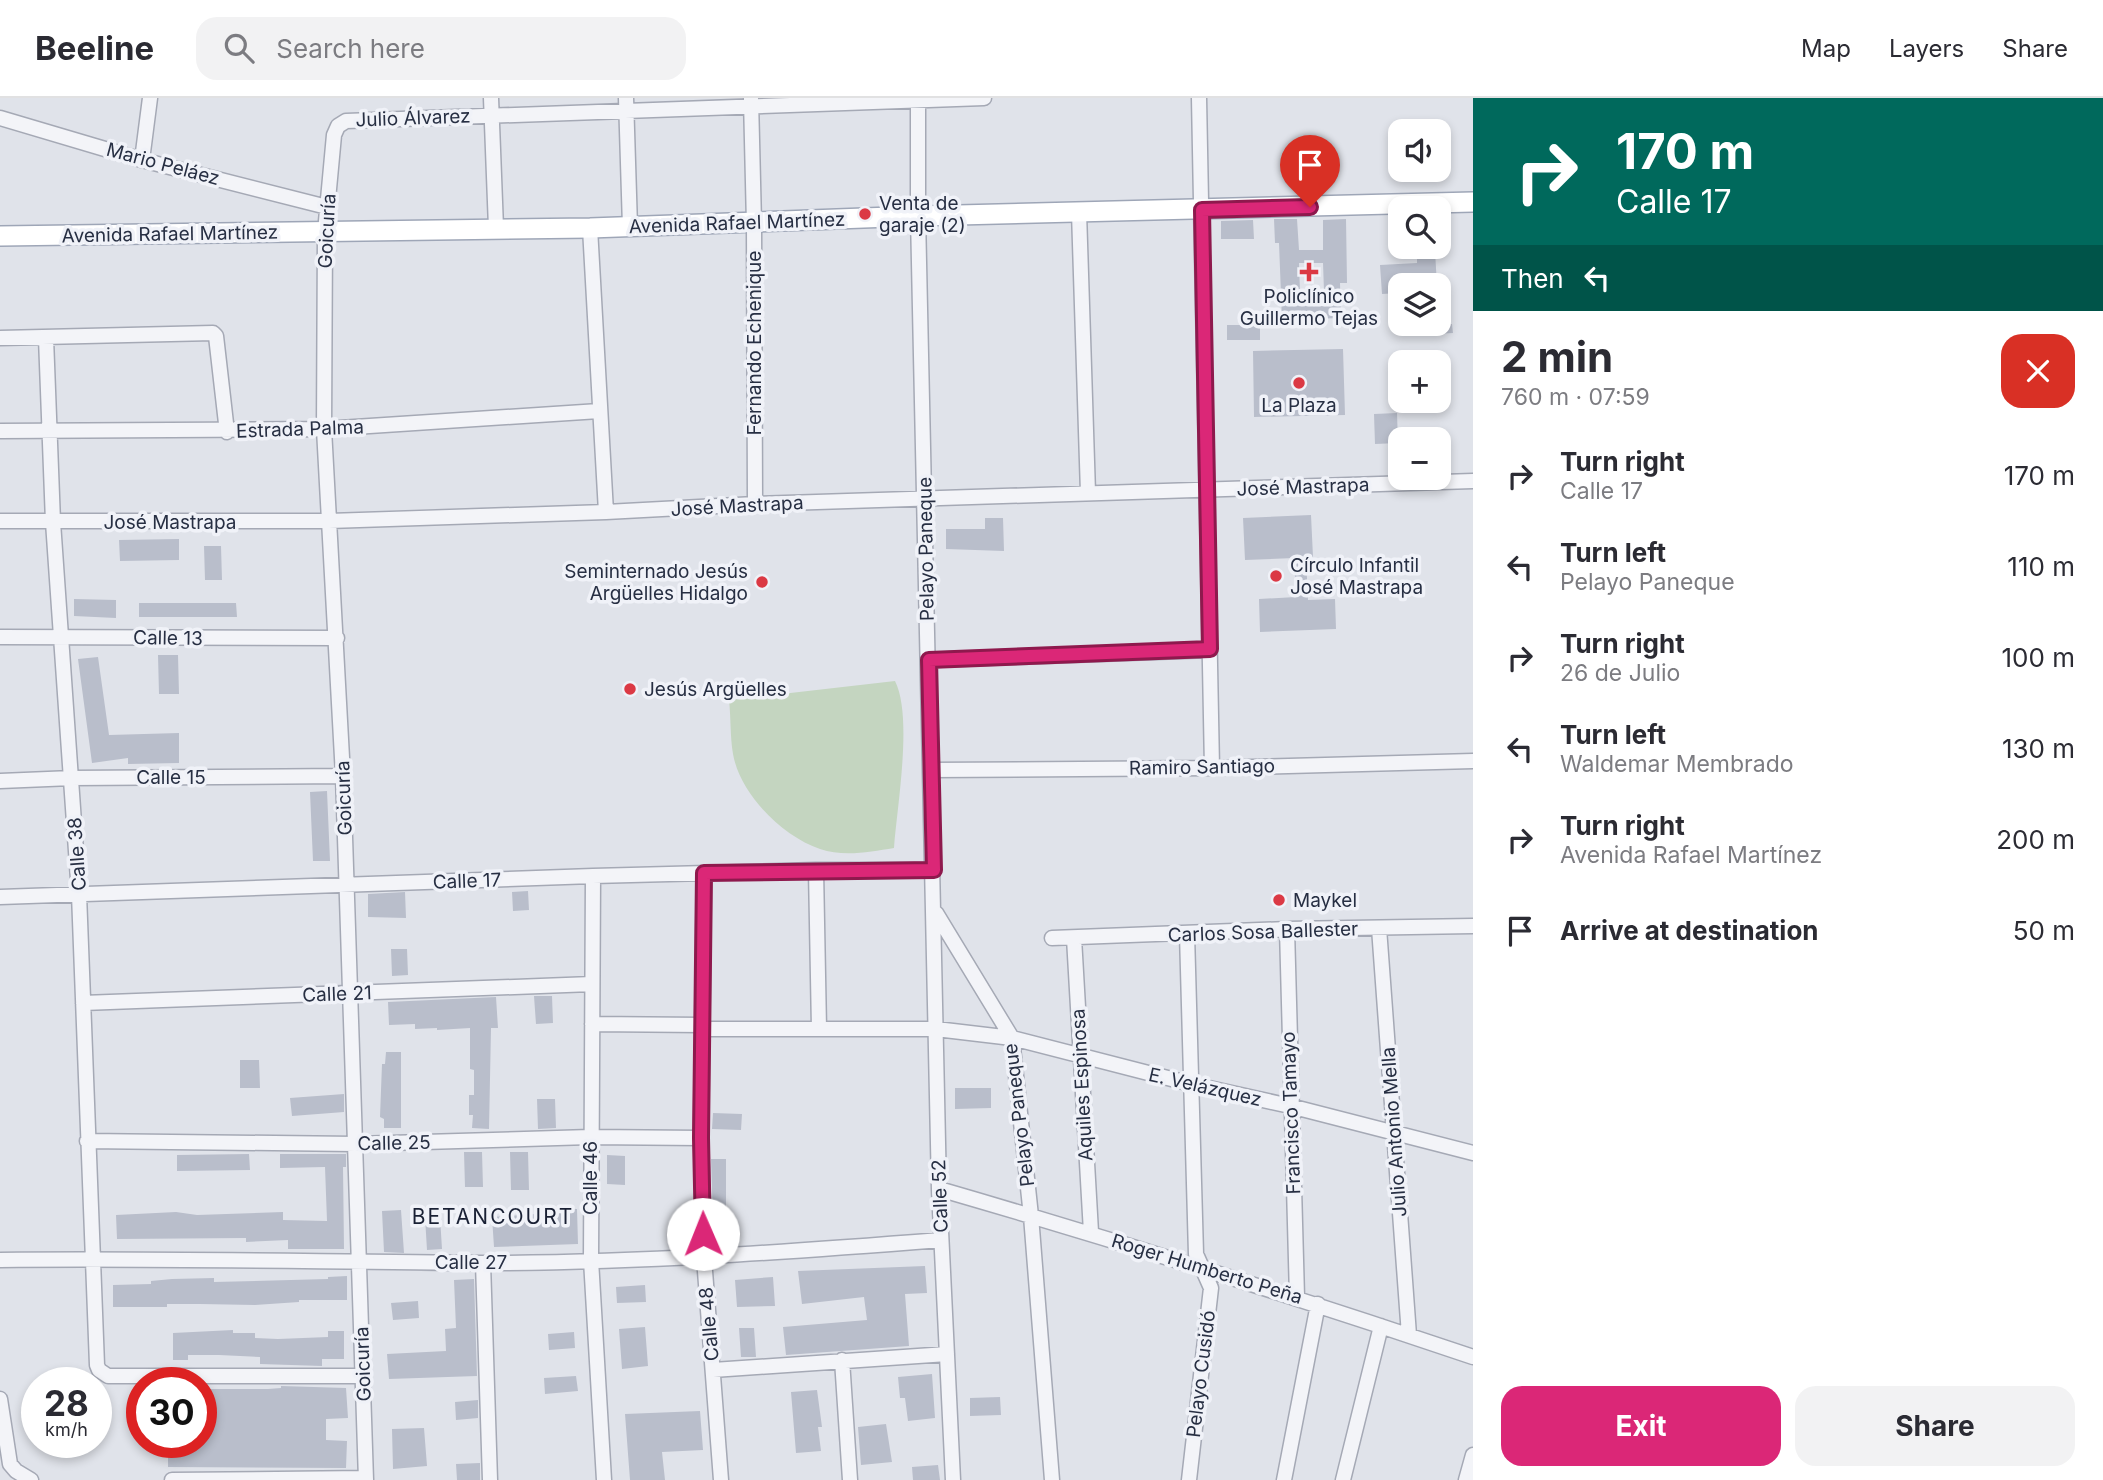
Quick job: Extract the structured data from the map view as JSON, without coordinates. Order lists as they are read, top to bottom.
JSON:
{
  "streets": {
    "main road": ["Avenida Rafael Martínez"],
    "street": [
      "Julio Álvarez",
      "Mario Peláez",
      "Goicuría",
      "Fernando Echenique",
      "Estrada Palma",
      "José Mastrapa",
      "Pelayo Paneque",
      "Calle 13",
      "Ramiro Santiago",
      "Calle 15",
      "Calle 38",
      "Calle 17",
      "Carlos Sosa Ballester",
      "Calle 21",
      "Aquiles Espinosa",
      "E. Velázquez",
      "Francisco Tamayo",
      "Julio Antonio Mella",
      "Calle 25",
      "Calle 46",
      "Calle 52",
      "Calle 27",
      "Roger Humberto Peña",
      "Calle 48",
      "Pelayo Cusidó"
    ]
  },
  "crossings": [
    ["Julio Álvarez", "Goicuría"],
    ["Julio Álvarez", "Fernando Echenique"],
    ["Julio Álvarez", "Pelayo Paneque"],
    ["Mario Peláez", "Goicuría"],
    ["Avenida Rafael Martínez", "Goicuría"],
    ["Avenida Rafael Martínez", "Fernando Echenique"],
    ["Avenida Rafael Martínez", "Pelayo Paneque"],
    ["Goicuría", "Estrada Palma"],
    ["Goicuría", "José Mastrapa"],
    ["Goicuría", "Calle 13"],
    ["Goicuría", "Calle 15"],
    ["Goicuría", "Calle 38"],
    ["Goicuría", "Calle 17"],
    ["Goicuría", "Calle 21"],
    ["Goicuría", "Calle 25"],
    ["Goicuría", "Calle 27"],
    ["Fernando Echenique", "José Mastrapa"],
    ["Estrada Palma", "Calle 38"],
    ["José Mastrapa", "Pelayo Paneque"],
    ["José Mastrapa", "Calle 38"],
    ["Pelayo Paneque", "Ramiro Santiago"],
    ["Pelayo Paneque", "Calle 17"],
    ["Pelayo Paneque", "E. Velázquez"],
    ["Pelayo Paneque", "Calle 52"],
    ["Pelayo Paneque", "Roger Humberto Peña"],
    ["Calle 13", "Calle 38"],
    ["Calle 15", "Calle 38"],
    ["Calle 38", "Calle 17"],
    ["Calle 38", "Calle 21"],
    ["Calle 38", "Calle 25"],
    ["Calle 38", "Calle 27"],
    ["Calle 17", "Calle 46"],
    ["Calle 17", "Calle 48"],
    ["Carlos Sosa Ballester", "Aquiles Espinosa"],
    ["Carlos Sosa Ballester", "Francisco Tamayo"],
    ["Carlos Sosa Ballester", "Julio Antonio Mella"],
    ["Carlos Sosa Ballester", "Pelayo Cusidó"],
    ["Calle 21", "Calle 46"],
    ["Aquiles Espinosa", "E. Velázquez"],
    ["Aquiles Espinosa", "Roger Humberto Peña"],
    ["E. Velázquez", "Francisco Tamayo"],
    ["E. Velázquez", "Julio Antonio Mella"],
    ["E. Velázquez", "Calle 46"],
    ["E. Velázquez", "Calle 52"],
    ["E. Velázquez", "Calle 48"],
    ["E. Velázquez", "Pelayo Cusidó"],
    ["Francisco Tamayo", "Roger Humberto Peña"],
    ["Julio Antonio Mella", "Roger Humberto Peña"],
    ["Calle 25", "Calle 46"],
    ["Calle 25", "Calle 48"],
    ["Calle 46", "Calle 27"],
    ["Calle 52", "Calle 27"],
    ["Calle 52", "Roger Humberto Peña"],
    ["Calle 27", "Calle 48"],
    ["Roger Humberto Peña", "Pelayo Cusidó"]
  ],
  "districts": ["BETANCOURT"],
  "places": {
    "other": [
      "Venta de garaje (2)",
      "La Plaza",
      "Círculo Infantil José Mastrapa",
      "Seminternado Jesús Argüelles Hidalgo",
      "Jesús Argüelles",
      "Maykel"
    ],
    "health": ["Policlínico Guillermo Tejas"]
  },
  "page": {
    "header": "Beeline",
    "search": "Search here",
    "nav": ["Map", "Layers", "Share"],
    "turn": ["170 m", "Calle 17"],
    "map_buttons": ["+", "−"],
    "then": "Then",
    "heading": ["2 min", "760 m · 07:59"],
    "list": [
      {
        "name": "Turn right",
        "note": "Calle 17",
        "value": "170 m"
      },
      {
        "name": "Turn left",
        "note": "Pelayo Paneque",
        "value": "110 m"
      },
      {
        "name": "Turn right",
        "note": "26 de Julio",
        "value": "100 m"
      },
      {
        "name": "Turn left",
        "note": "Waldemar Membrado",
        "value": "130 m"
      },
      {
        "name": "Turn right",
        "note": "Avenida Rafael Martínez",
        "value": "200 m"
      },
      {
        "name": "Arrive at destination",
        "value": "50 m"
      }
    ],
    "speed": "28 km/h",
    "limit": "30",
    "buttons": ["Exit", "Share"]
  }
}
